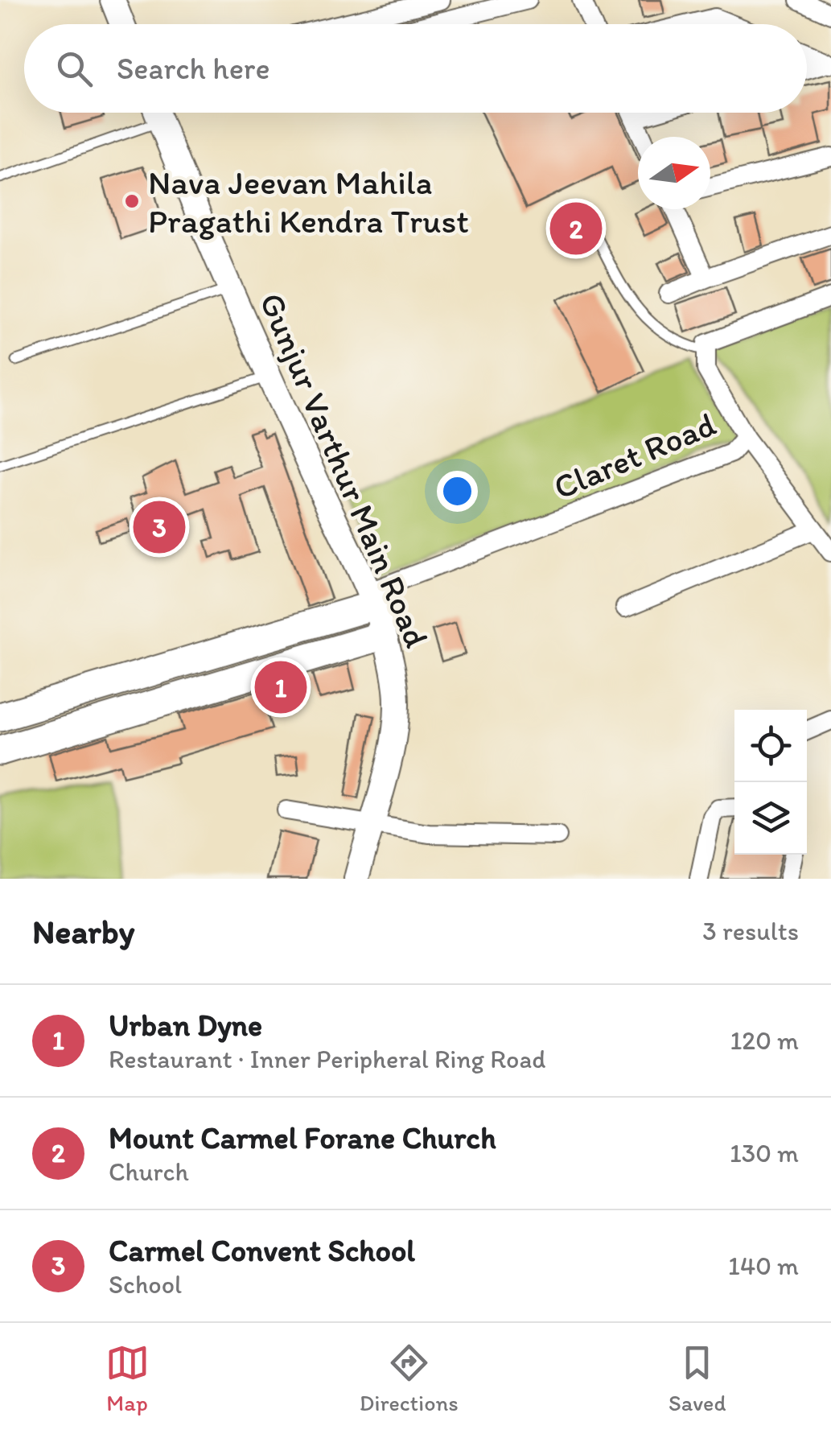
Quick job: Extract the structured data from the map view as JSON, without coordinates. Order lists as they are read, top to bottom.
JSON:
{
  "streets": {
    "main road": ["Gunjur Varthur Main Road"],
    "street": ["Claret Road"]
  },
  "crossings": [
    ["Claret Road", "Gunjur Varthur Main Road"]
  ],
  "places": ["Nava Jeevan Mahila Pragathi Kendra Trust"],
  "north": "right",
  "page": {
    "search": "Search here",
    "pins": ["2", "3", "1"],
    "heading": ["Nearby", "3 results"],
    "list": [
      {
        "mark": "1",
        "name": "Urban Dyne",
        "note": "Restaurant · Inner Peripheral Ring Road",
        "value": "120 m"
      },
      {
        "mark": "2",
        "name": "Mount Carmel Forane Church",
        "note": "Church",
        "value": "130 m"
      },
      {
        "mark": "3",
        "name": "Carmel Convent School",
        "note": "School",
        "value": "140 m"
      }
    ],
    "nav": ["Map", "Directions", "Saved"]
  }
}
